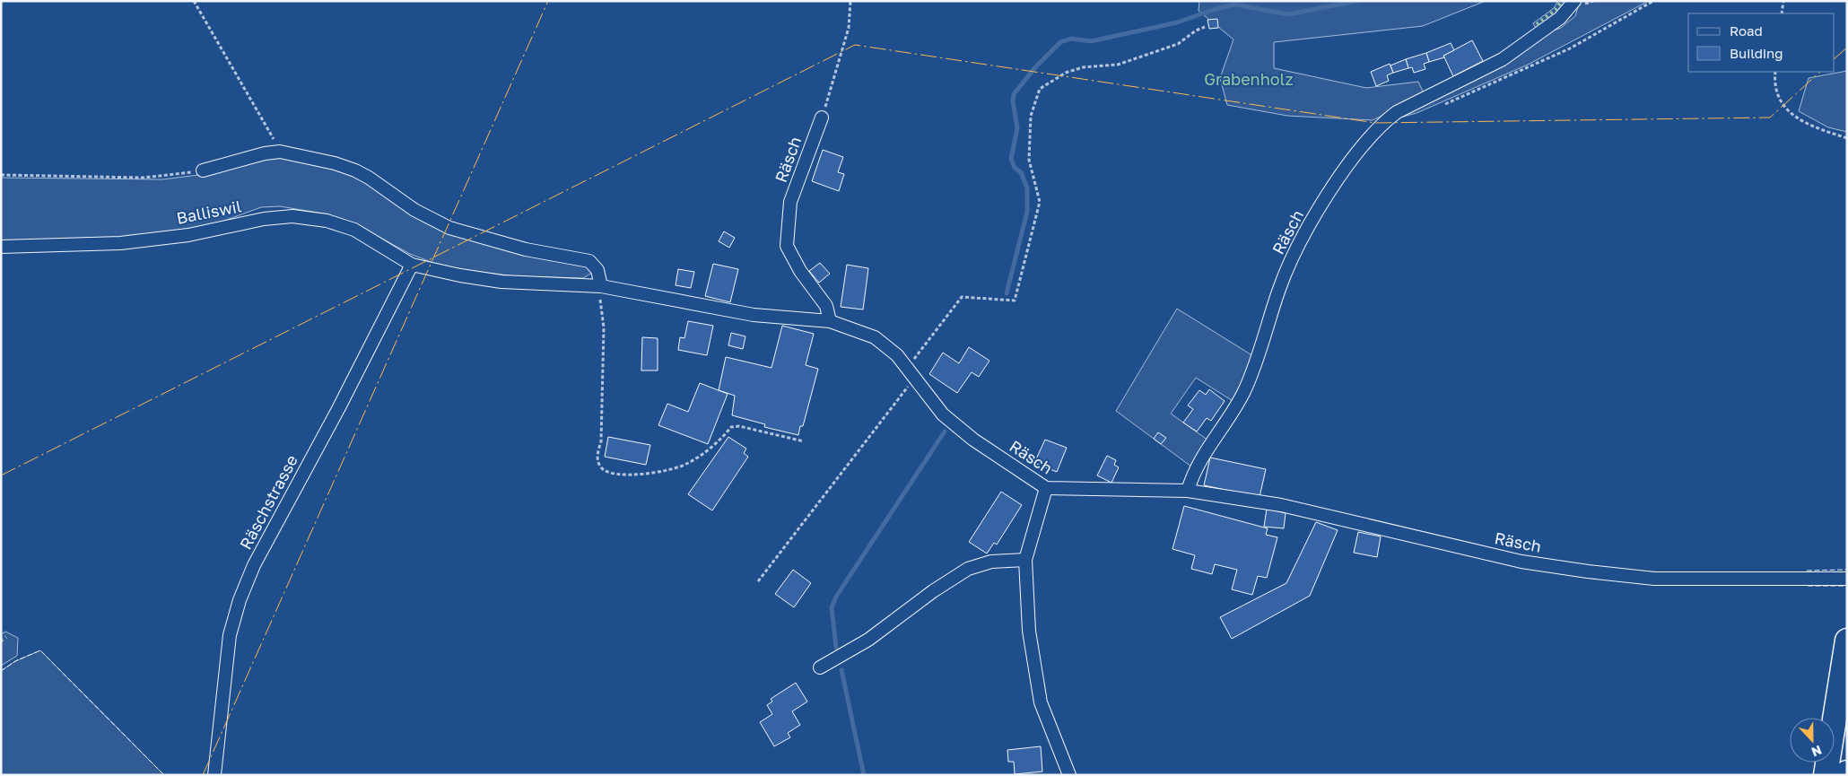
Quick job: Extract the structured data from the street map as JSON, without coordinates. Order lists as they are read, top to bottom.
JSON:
{
  "streets": {
    "street": ["Räsch", "Balliswil", "Räschstrasse"]
  },
  "crossings": [
    ["Räsch", "Balliswil"],
    ["Balliswil", "Räschstrasse"]
  ],
  "parks": ["Grabenholz"],
  "legend": ["Road", "Building"],
  "north": "bottom"
}
